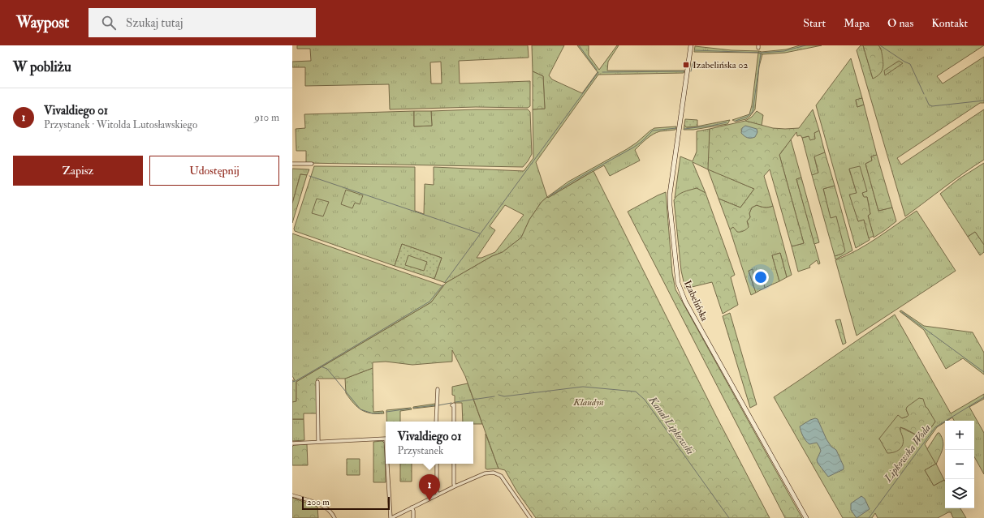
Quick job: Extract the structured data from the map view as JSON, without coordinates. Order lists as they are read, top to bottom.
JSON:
{
  "streets": {
    "street": ["Izabelińska"]
  },
  "water": ["Kanał Lipkowski", "Lipkowska Woda"],
  "parks": ["Klaudyn"],
  "places": {
    "transit": ["Izabelińska 02"]
  },
  "scale_bar": "200 m",
  "page": {
    "header": "Waypost",
    "search": "Szukaj tutaj",
    "nav": [
      "Start",
      "Mapa",
      "O nas",
      "Kontakt"
    ],
    "heading": "W pobliżu",
    "list": [
      {
        "mark": "1",
        "name": "Vivaldiego 01",
        "note": "Przystanek · Witolda Lutosławskiego",
        "value": "910 m"
      }
    ],
    "buttons": ["Zapisz", "Udostępnij"],
    "map_buttons": ["+", "−"],
    "popup": ["Vivaldiego 01", "Przystanek"],
    "pins": "1",
    "scale": "200 m"
  }
}
